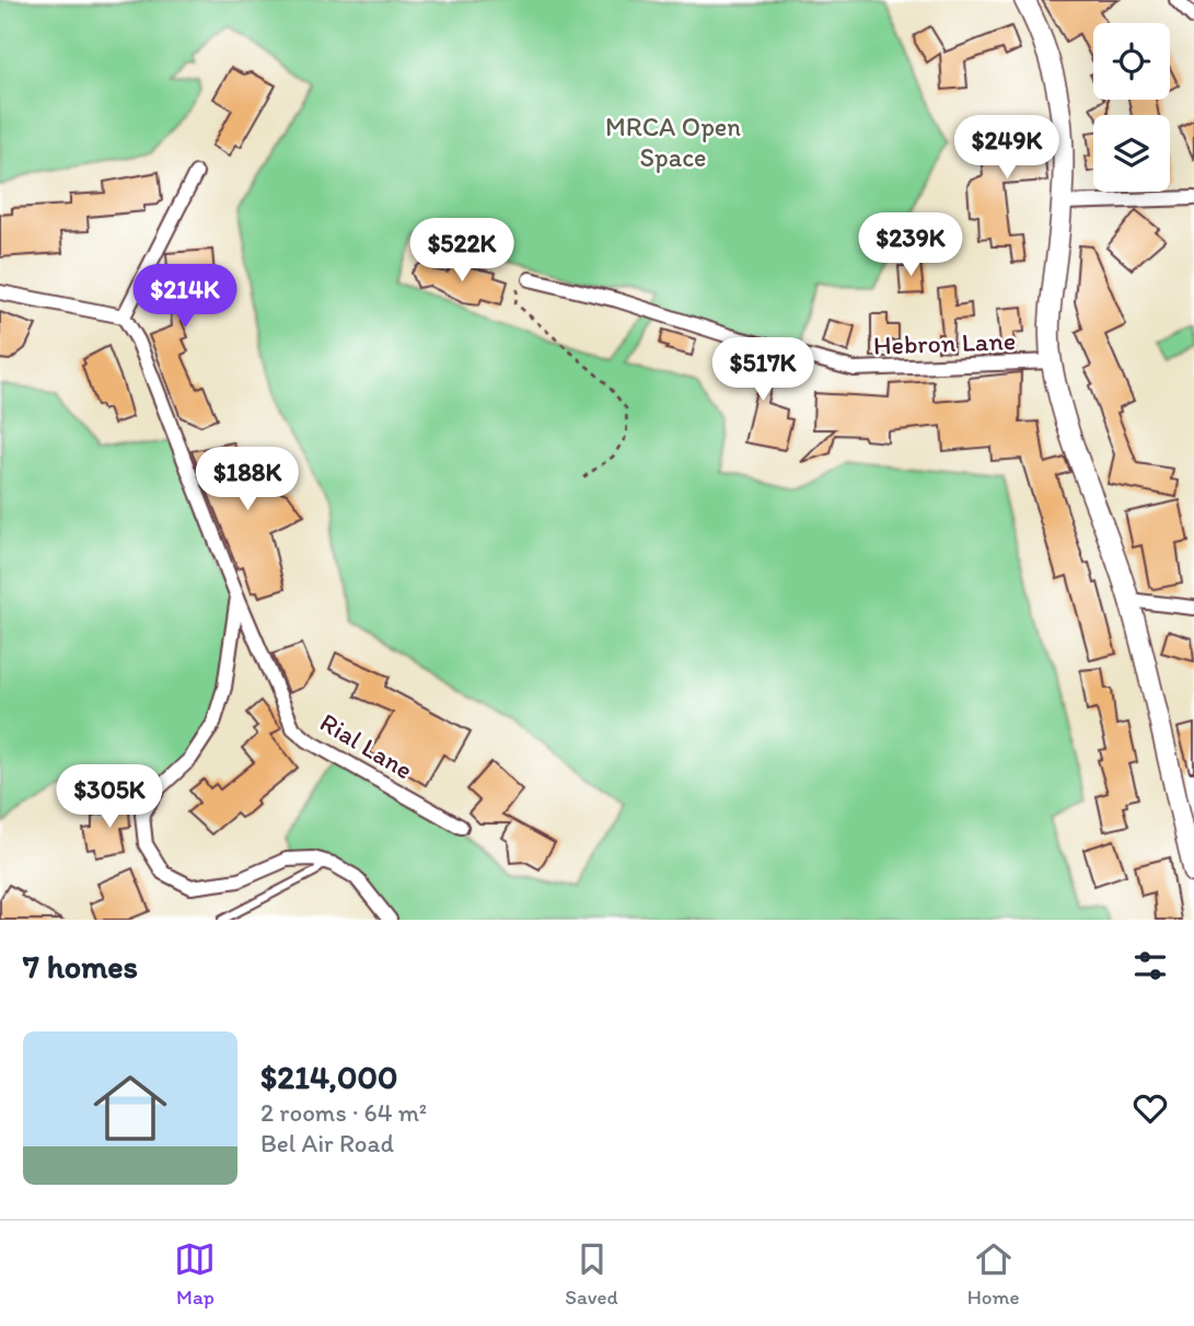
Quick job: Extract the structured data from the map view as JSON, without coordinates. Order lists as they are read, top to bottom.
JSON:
{
  "streets": {
    "street": ["Hebron Lane", "Rial Lane"]
  },
  "parks": ["MRCA Open Space"],
  "page": {
    "price": [
      "$249K",
      "$239K",
      "$522K",
      "$214K",
      "$517K",
      "$188K",
      "$305K"
    ],
    "heading": "7 homes",
    "list": [
      {
        "name": "$214,000",
        "note": "2 rooms · 64 m² · Bel Air Road"
      }
    ],
    "tabs": ["Map", "Saved", "Home"]
  }
}
